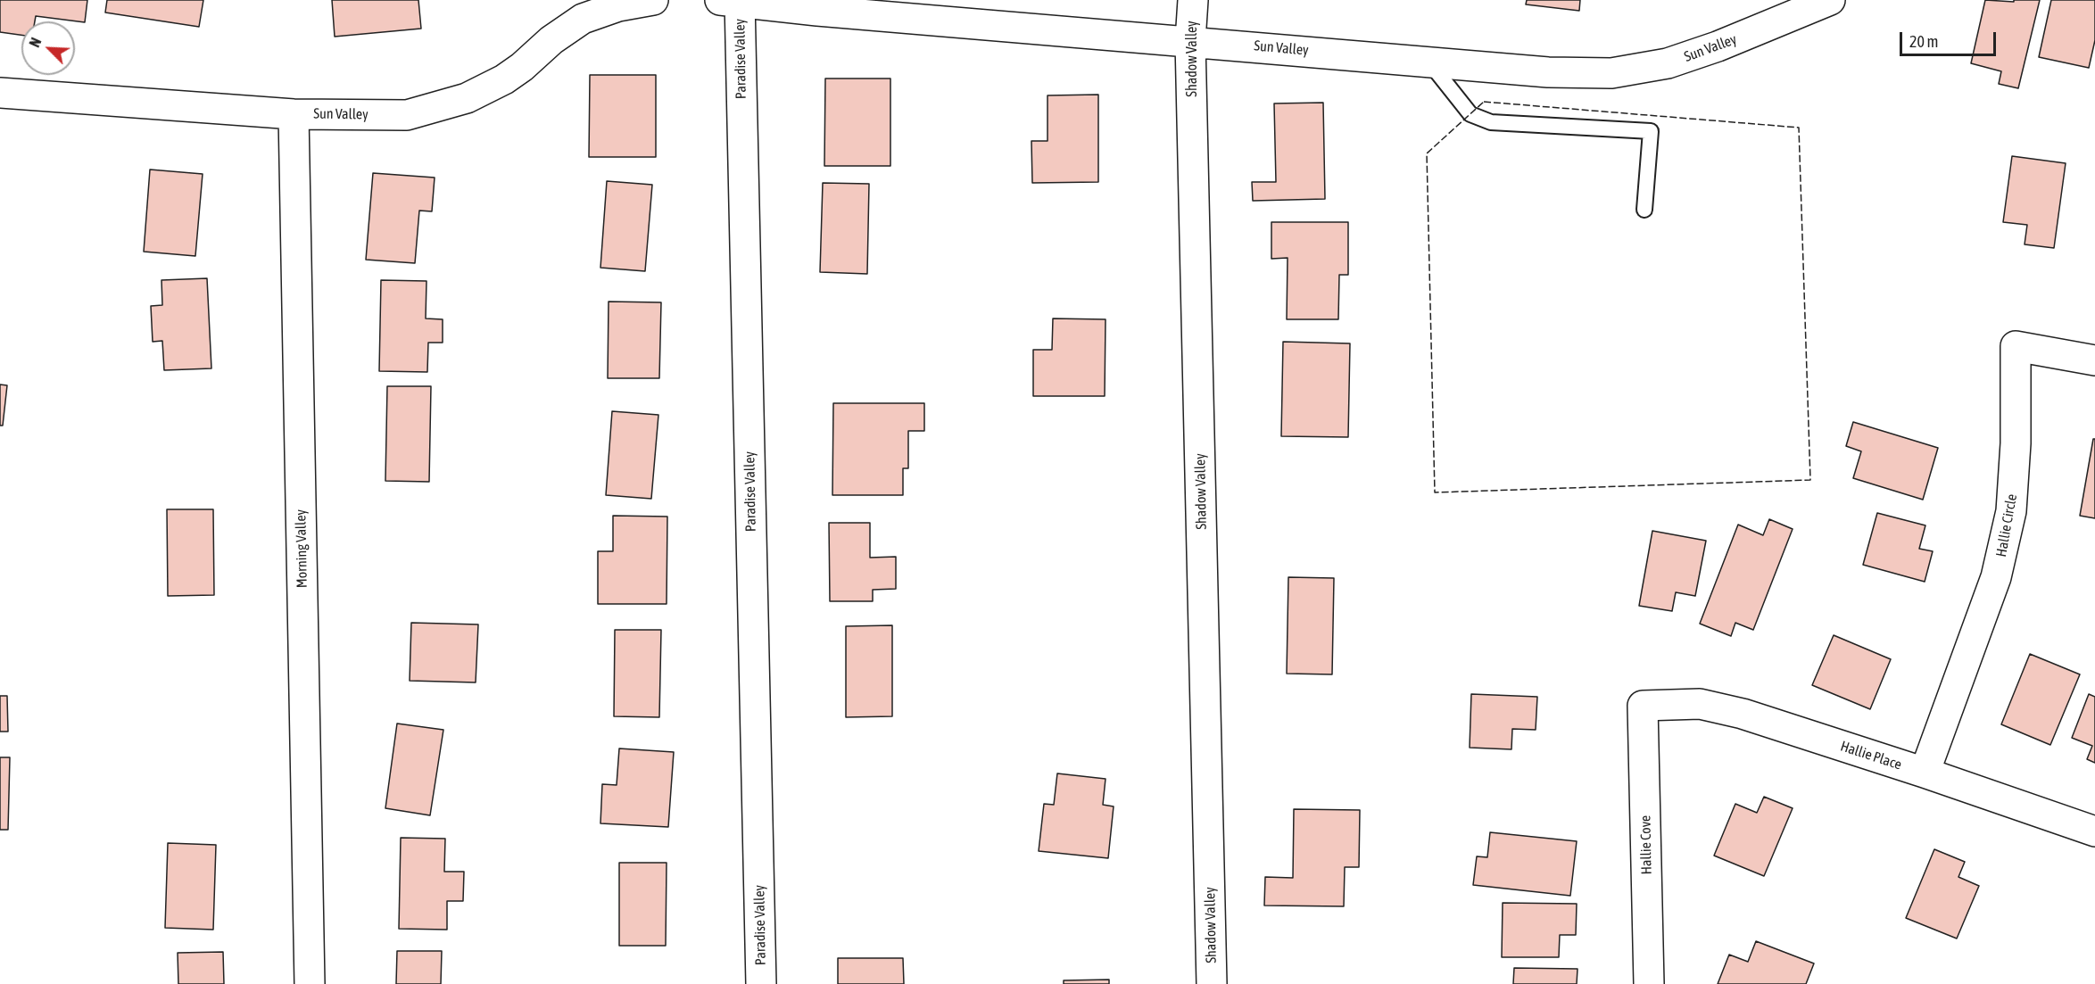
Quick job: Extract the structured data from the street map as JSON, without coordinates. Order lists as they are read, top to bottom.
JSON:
{
  "streets": {
    "street": [
      "Sun Valley",
      "Paradise Valley",
      "Shadow Valley",
      "Hallie Circle",
      "Morning Valley",
      "Hallie Place",
      "Hallie Cove"
    ]
  },
  "crossings": [
    ["Sun Valley", "Paradise Valley"],
    ["Sun Valley", "Shadow Valley"],
    ["Sun Valley", "Morning Valley"],
    ["Hallie Circle", "Hallie Place"],
    ["Hallie Place", "Hallie Cove"]
  ],
  "scale_bar": "20 m",
  "north": "top left"
}
